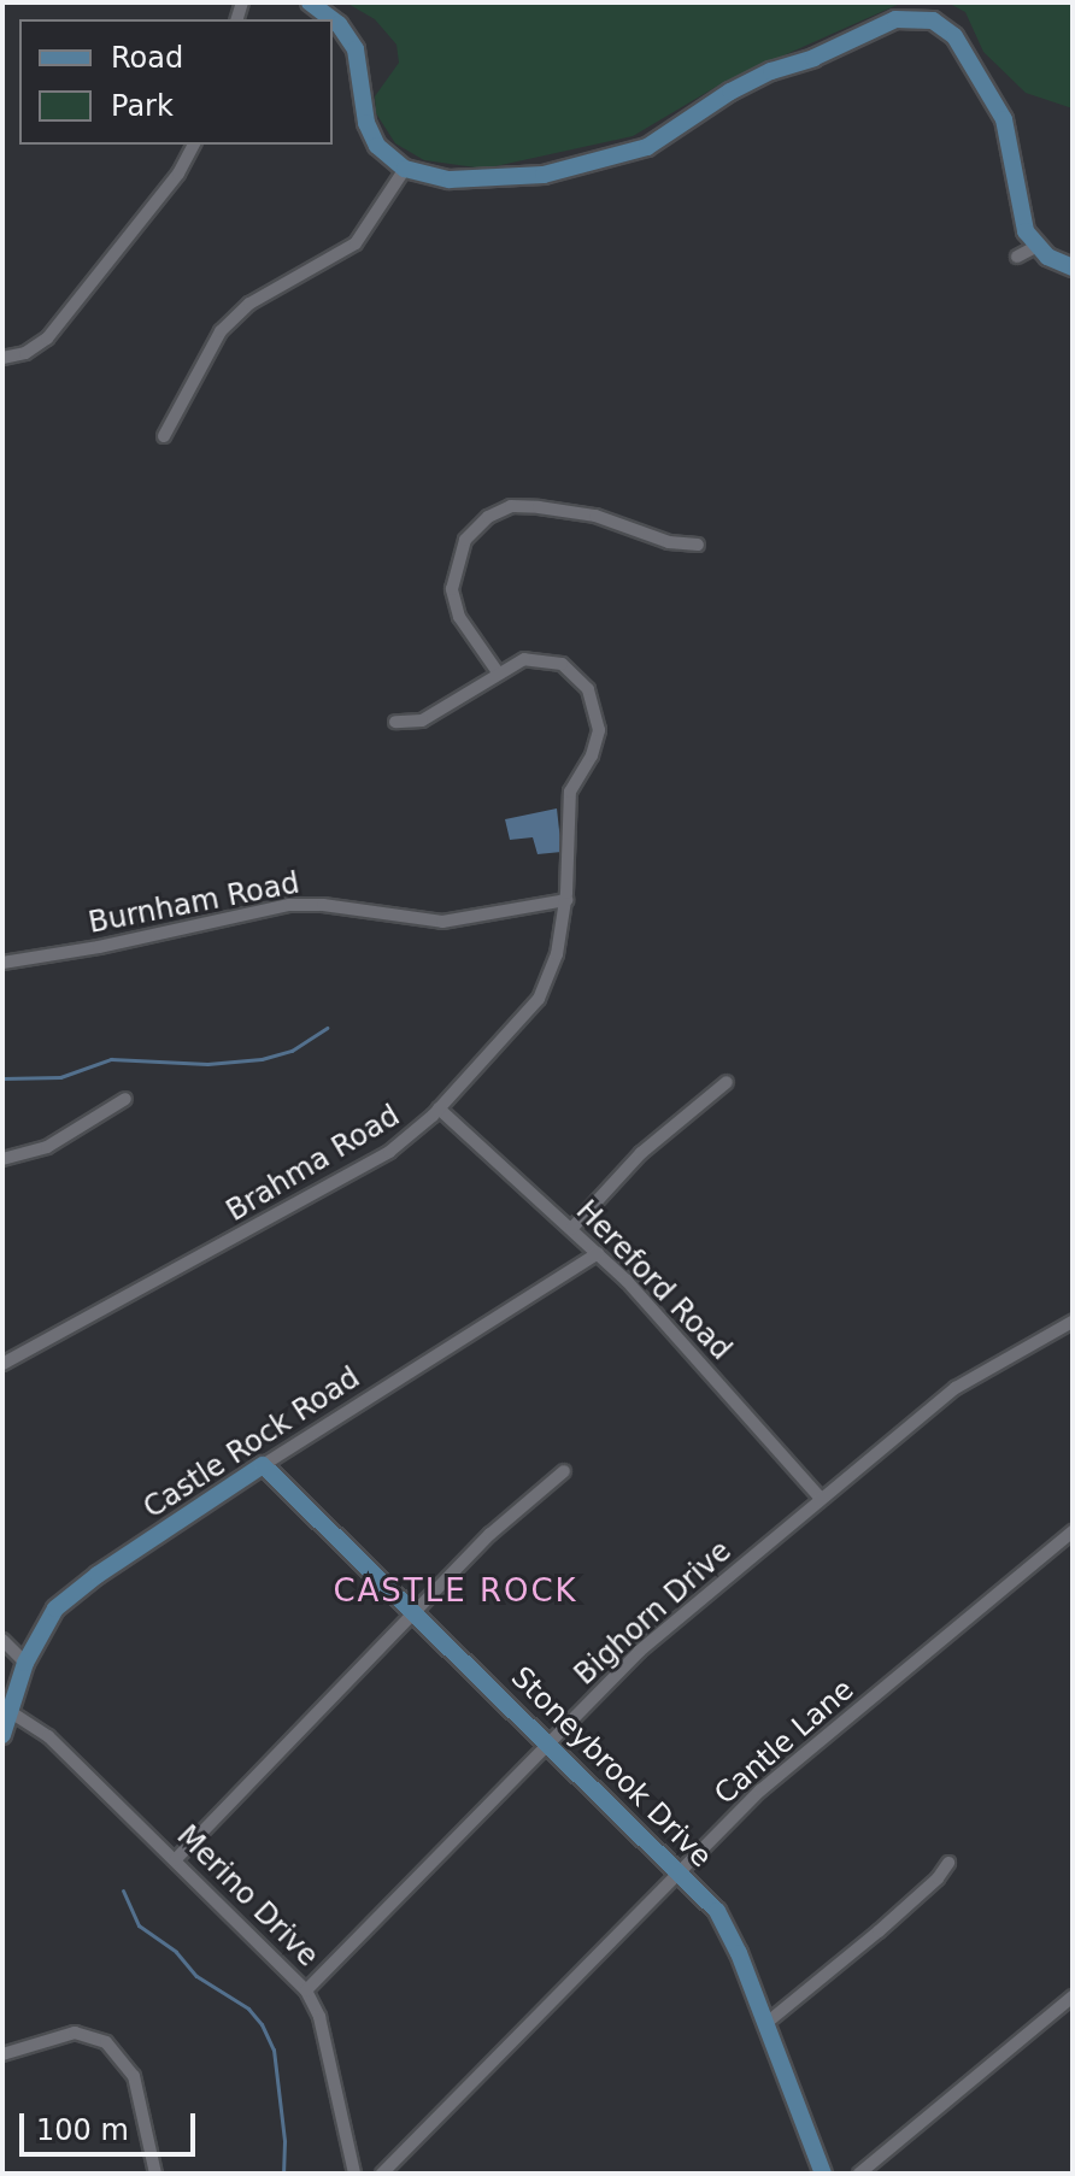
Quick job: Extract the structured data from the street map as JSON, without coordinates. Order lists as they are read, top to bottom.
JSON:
{
  "streets": {
    "street": [
      "Burnham Road",
      "Brahma Road",
      "Hereford Road",
      "Castle Rock Road",
      "Bighorn Drive",
      "Cantle Lane",
      "Stoneybrook Drive",
      "Merino Drive"
    ]
  },
  "crossings": [
    ["Burnham Road", "Brahma Road"],
    ["Brahma Road", "Hereford Road"],
    ["Hereford Road", "Castle Rock Road"],
    ["Hereford Road", "Bighorn Drive"],
    ["Castle Rock Road", "Stoneybrook Drive"],
    ["Castle Rock Road", "Merino Drive"],
    ["Bighorn Drive", "Stoneybrook Drive"],
    ["Bighorn Drive", "Merino Drive"],
    ["Cantle Lane", "Stoneybrook Drive"]
  ],
  "districts": ["CASTLE ROCK"],
  "legend": ["Road", "Park"],
  "scale_bar": "100 m"
}
